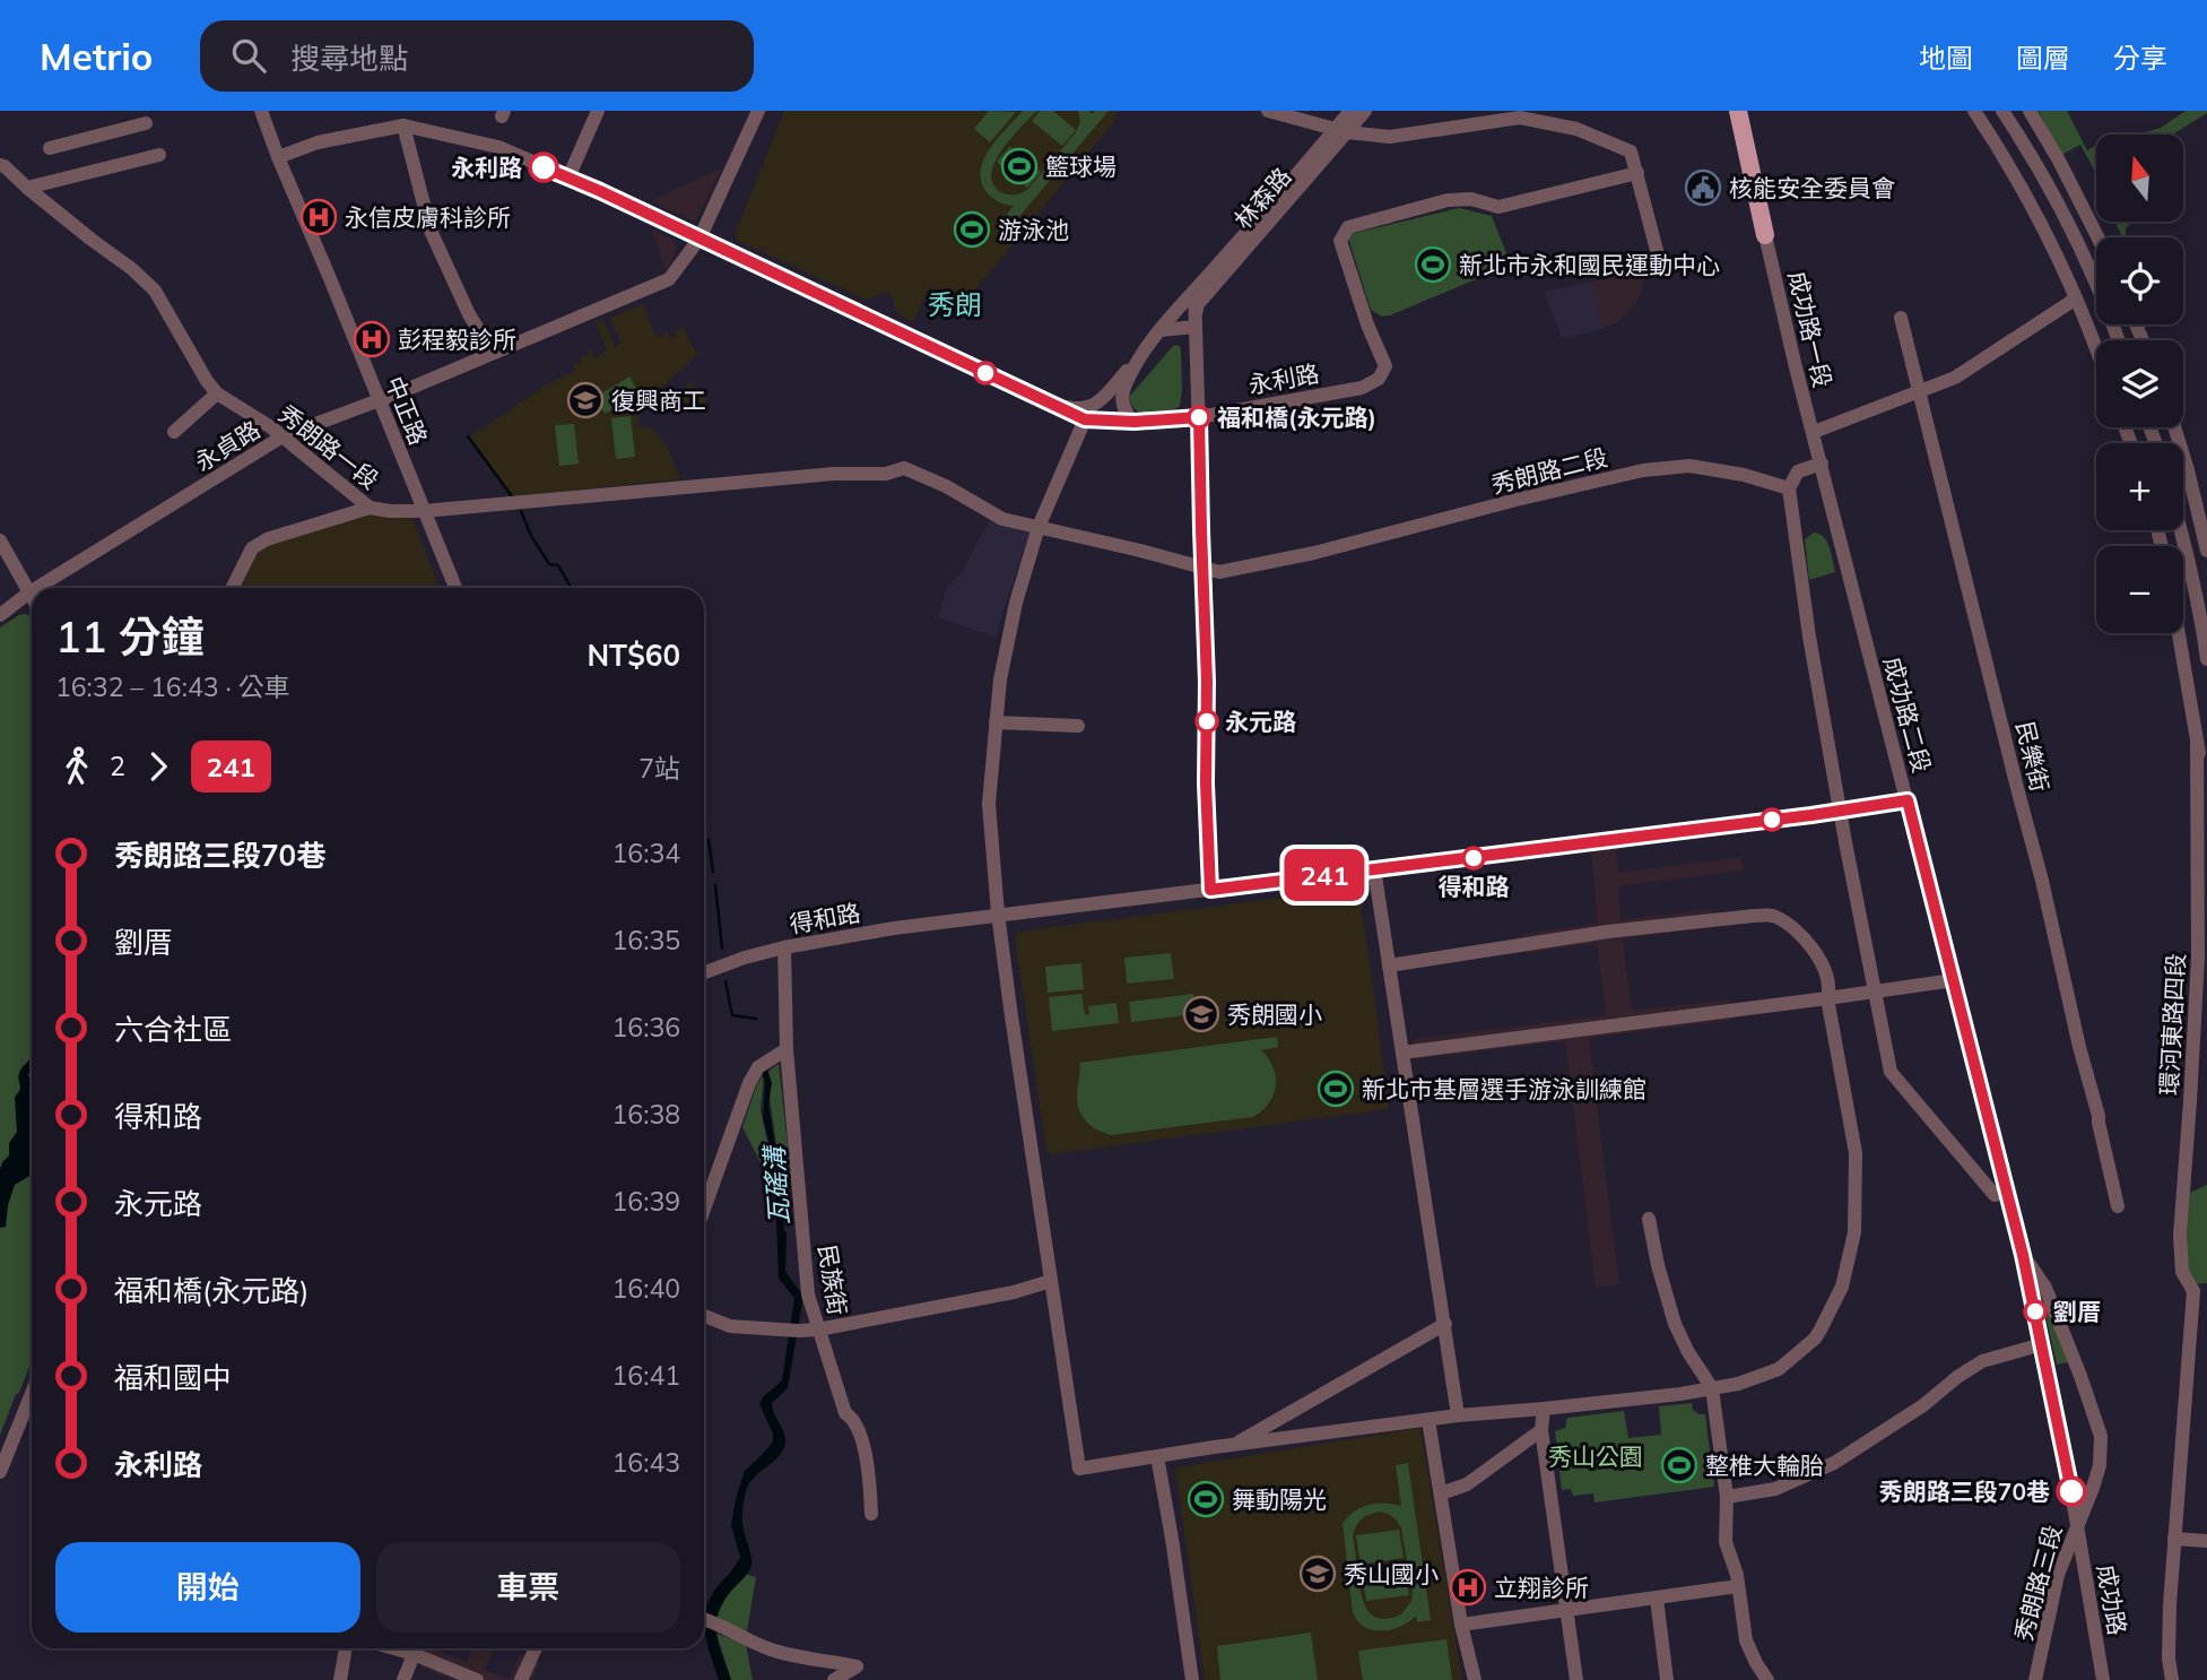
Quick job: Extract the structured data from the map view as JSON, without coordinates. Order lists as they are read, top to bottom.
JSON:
{
  "streets": {
    "street": [
      "林森路",
      "成功路一段",
      "永利路",
      "中正路",
      "永貞路",
      "秀朗路一段",
      "秀朗路二段",
      "成功路二段",
      "民樂街",
      "得和路",
      "環河東路四段",
      "民族街",
      "秀朗路三段",
      "成功路"
    ]
  },
  "crossings": [
    ["林森路", "永利路"],
    ["成功路一段", "成功路二段"],
    ["永利路", "中正路"],
    ["永利路", "永貞路"],
    ["中正路", "永貞路"],
    ["中正路", "秀朗路一段"],
    ["永貞路", "秀朗路一段"],
    ["秀朗路一段", "秀朗路二段"],
    ["成功路二段", "得和路"],
    ["成功路二段", "秀朗路三段"],
    ["得和路", "民族街"],
    ["秀朗路三段", "成功路"]
  ],
  "districts": ["秀朗"],
  "water": ["瓦磘溝"],
  "parks": ["秀山公園"],
  "places": {
    "sports": [
      "籃球場",
      "游泳池",
      "新北市永和國民運動中心",
      "新北市基層選手游泳訓練館",
      "整椎大輪胎",
      "舞動陽光"
    ],
    "other": [
      "永利路",
      "福和橋(永元路)",
      "永元路",
      "得和路",
      "劉厝",
      "秀朗路三段70巷"
    ],
    "public building": ["核能安全委員會"],
    "hospital": ["永信皮膚科診所", "彭程毅診所", "立翔診所"],
    "school or university": ["復興商工", "秀朗國小", "秀山國小"]
  },
  "lines": ["bus line 241"],
  "north": "top",
  "page": {
    "header": "Metrio",
    "search": "搜尋地點",
    "nav": ["地圖", "圖層", "分享"],
    "on_map": "241",
    "map_buttons": ["+", "−"],
    "heading": ["11 分鐘", "16:32 – 16:43 · 公車", "NT$60"],
    "legs": ["2", "241", "7站"],
    "list": [
      {
        "name": "秀朗路三段70巷",
        "value": "16:34"
      },
      {
        "name": "劉厝",
        "value": "16:35"
      },
      {
        "name": "六合社區",
        "value": "16:36"
      },
      {
        "name": "得和路",
        "value": "16:38"
      },
      {
        "name": "永元路",
        "value": "16:39"
      },
      {
        "name": "福和橋(永元路)",
        "value": "16:40"
      },
      {
        "name": "福和國中",
        "value": "16:41"
      },
      {
        "name": "永利路",
        "value": "16:43"
      }
    ],
    "buttons": ["開始", "車票"]
  }
}
